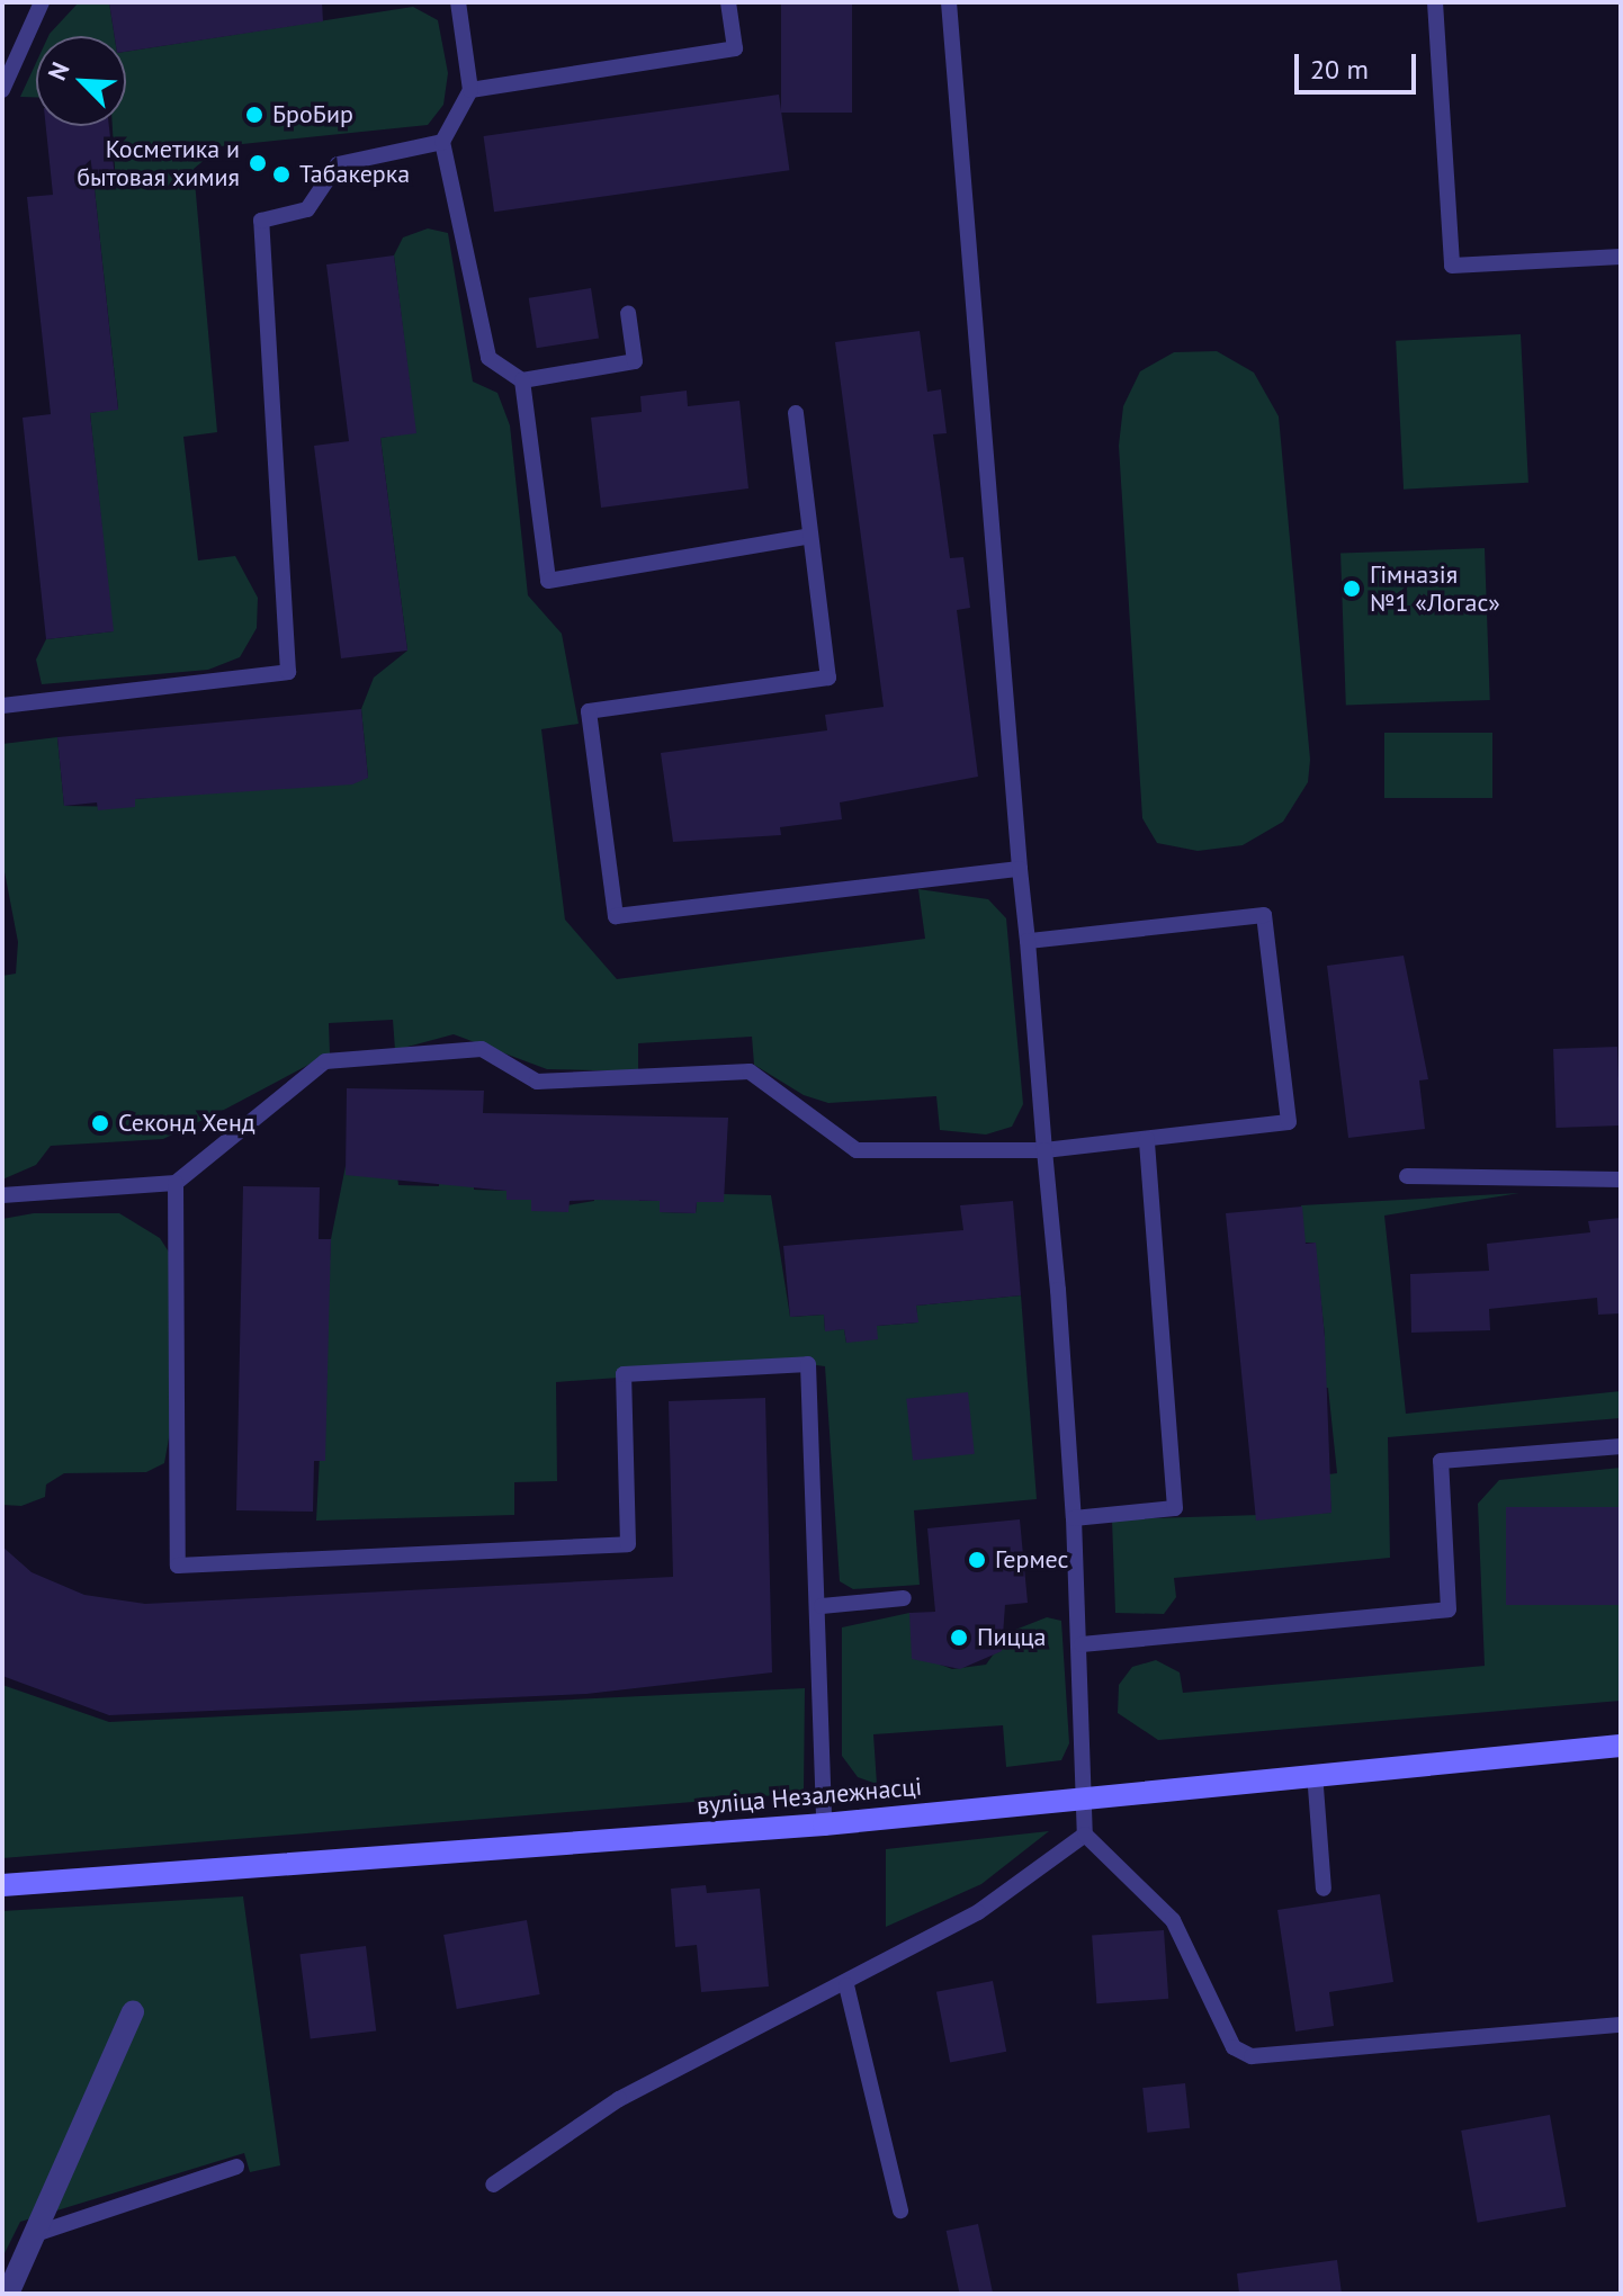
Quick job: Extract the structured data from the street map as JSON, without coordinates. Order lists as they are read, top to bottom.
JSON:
{
  "streets": {
    "main road": ["вуліца Незалежнасці"]
  },
  "places": [
    "БроБир",
    "Косметика и бытовая химия",
    "Табакерка",
    "Гімназія №1 «Логас»",
    "Секонд Хенд",
    "Гермес",
    "Пицца"
  ],
  "scale_bar": "20 m",
  "north": "top left"
}
